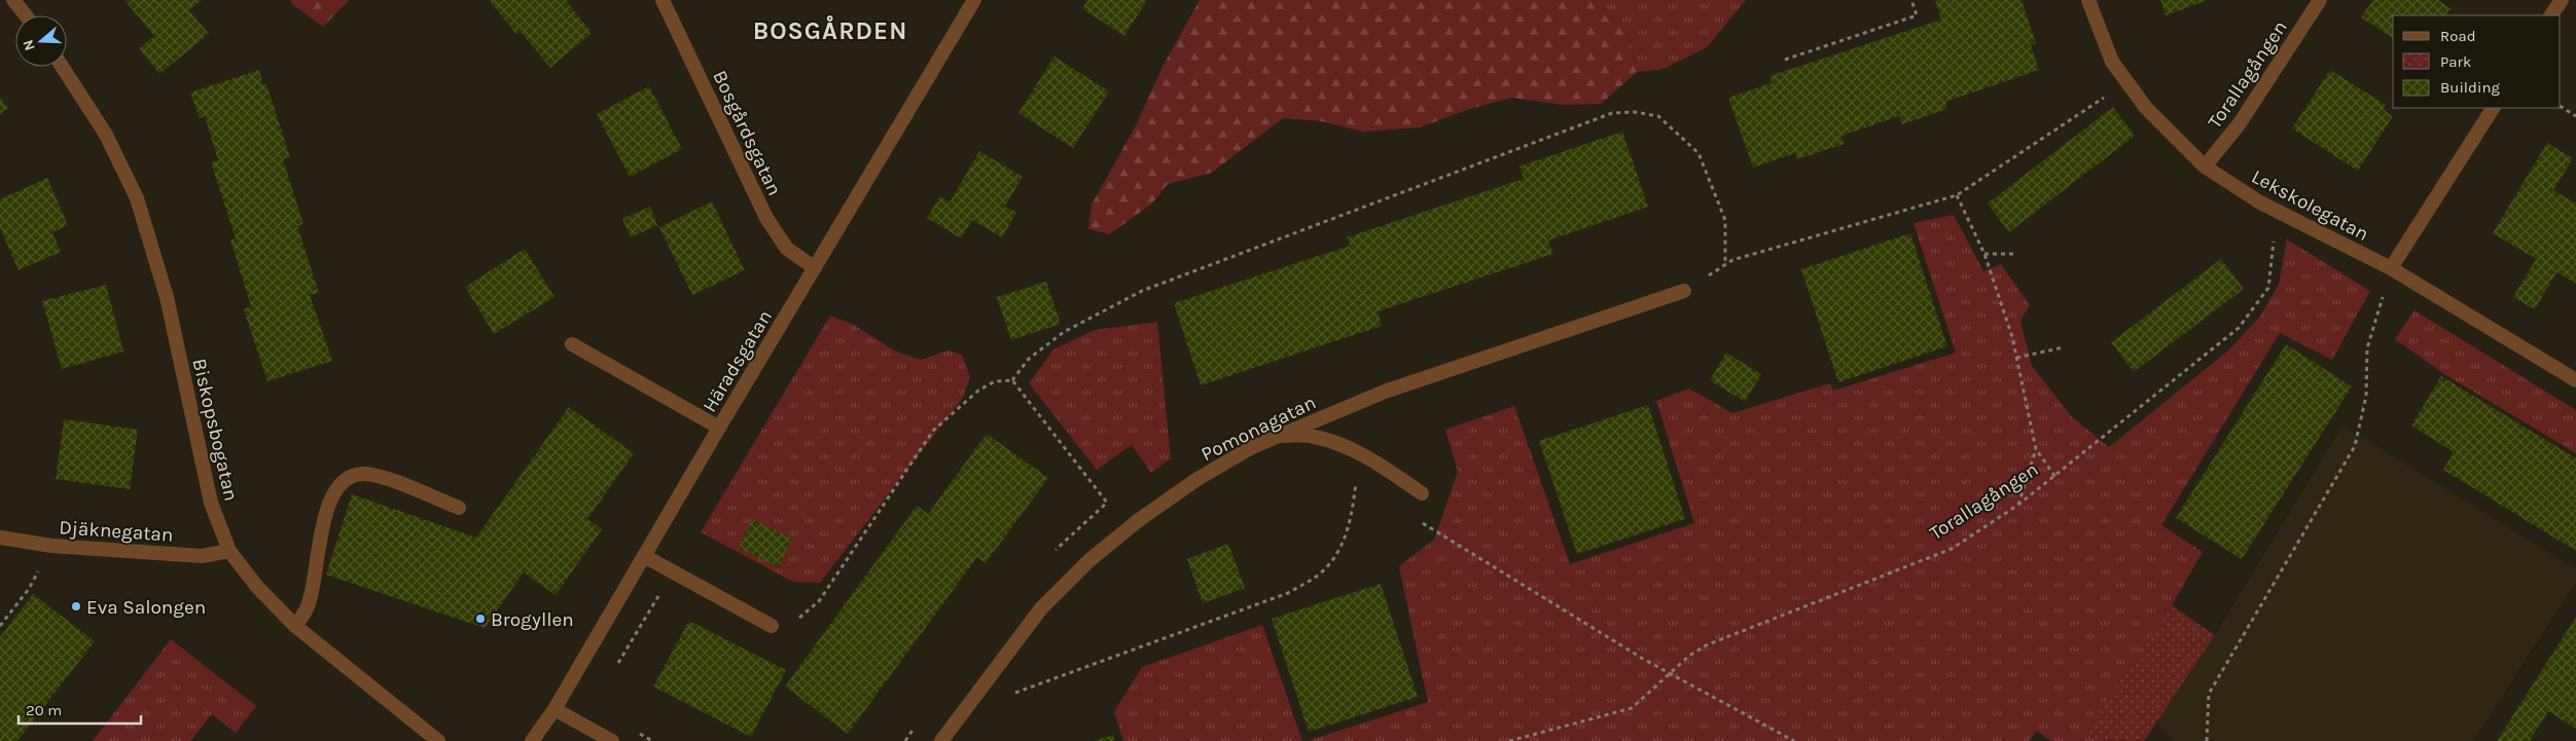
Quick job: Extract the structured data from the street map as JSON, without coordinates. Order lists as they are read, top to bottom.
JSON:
{
  "streets": {
    "street": [
      "Torallagången",
      "Bosgårdsgatan",
      "Lekskolegatan",
      "Häradsgatan",
      "Pomonagatan",
      "Biskopsbogatan",
      "Djäknegatan"
    ]
  },
  "crossings": [
    ["Torallagången", "Lekskolegatan"],
    ["Bosgårdsgatan", "Häradsgatan"],
    ["Biskopsbogatan", "Djäknegatan"]
  ],
  "districts": ["BOSGÅRDEN"],
  "places": ["Eva Salongen", "Brogyllen"],
  "legend": ["Road", "Park", "Building"],
  "scale_bar": "20 m",
  "north": "left"
}
